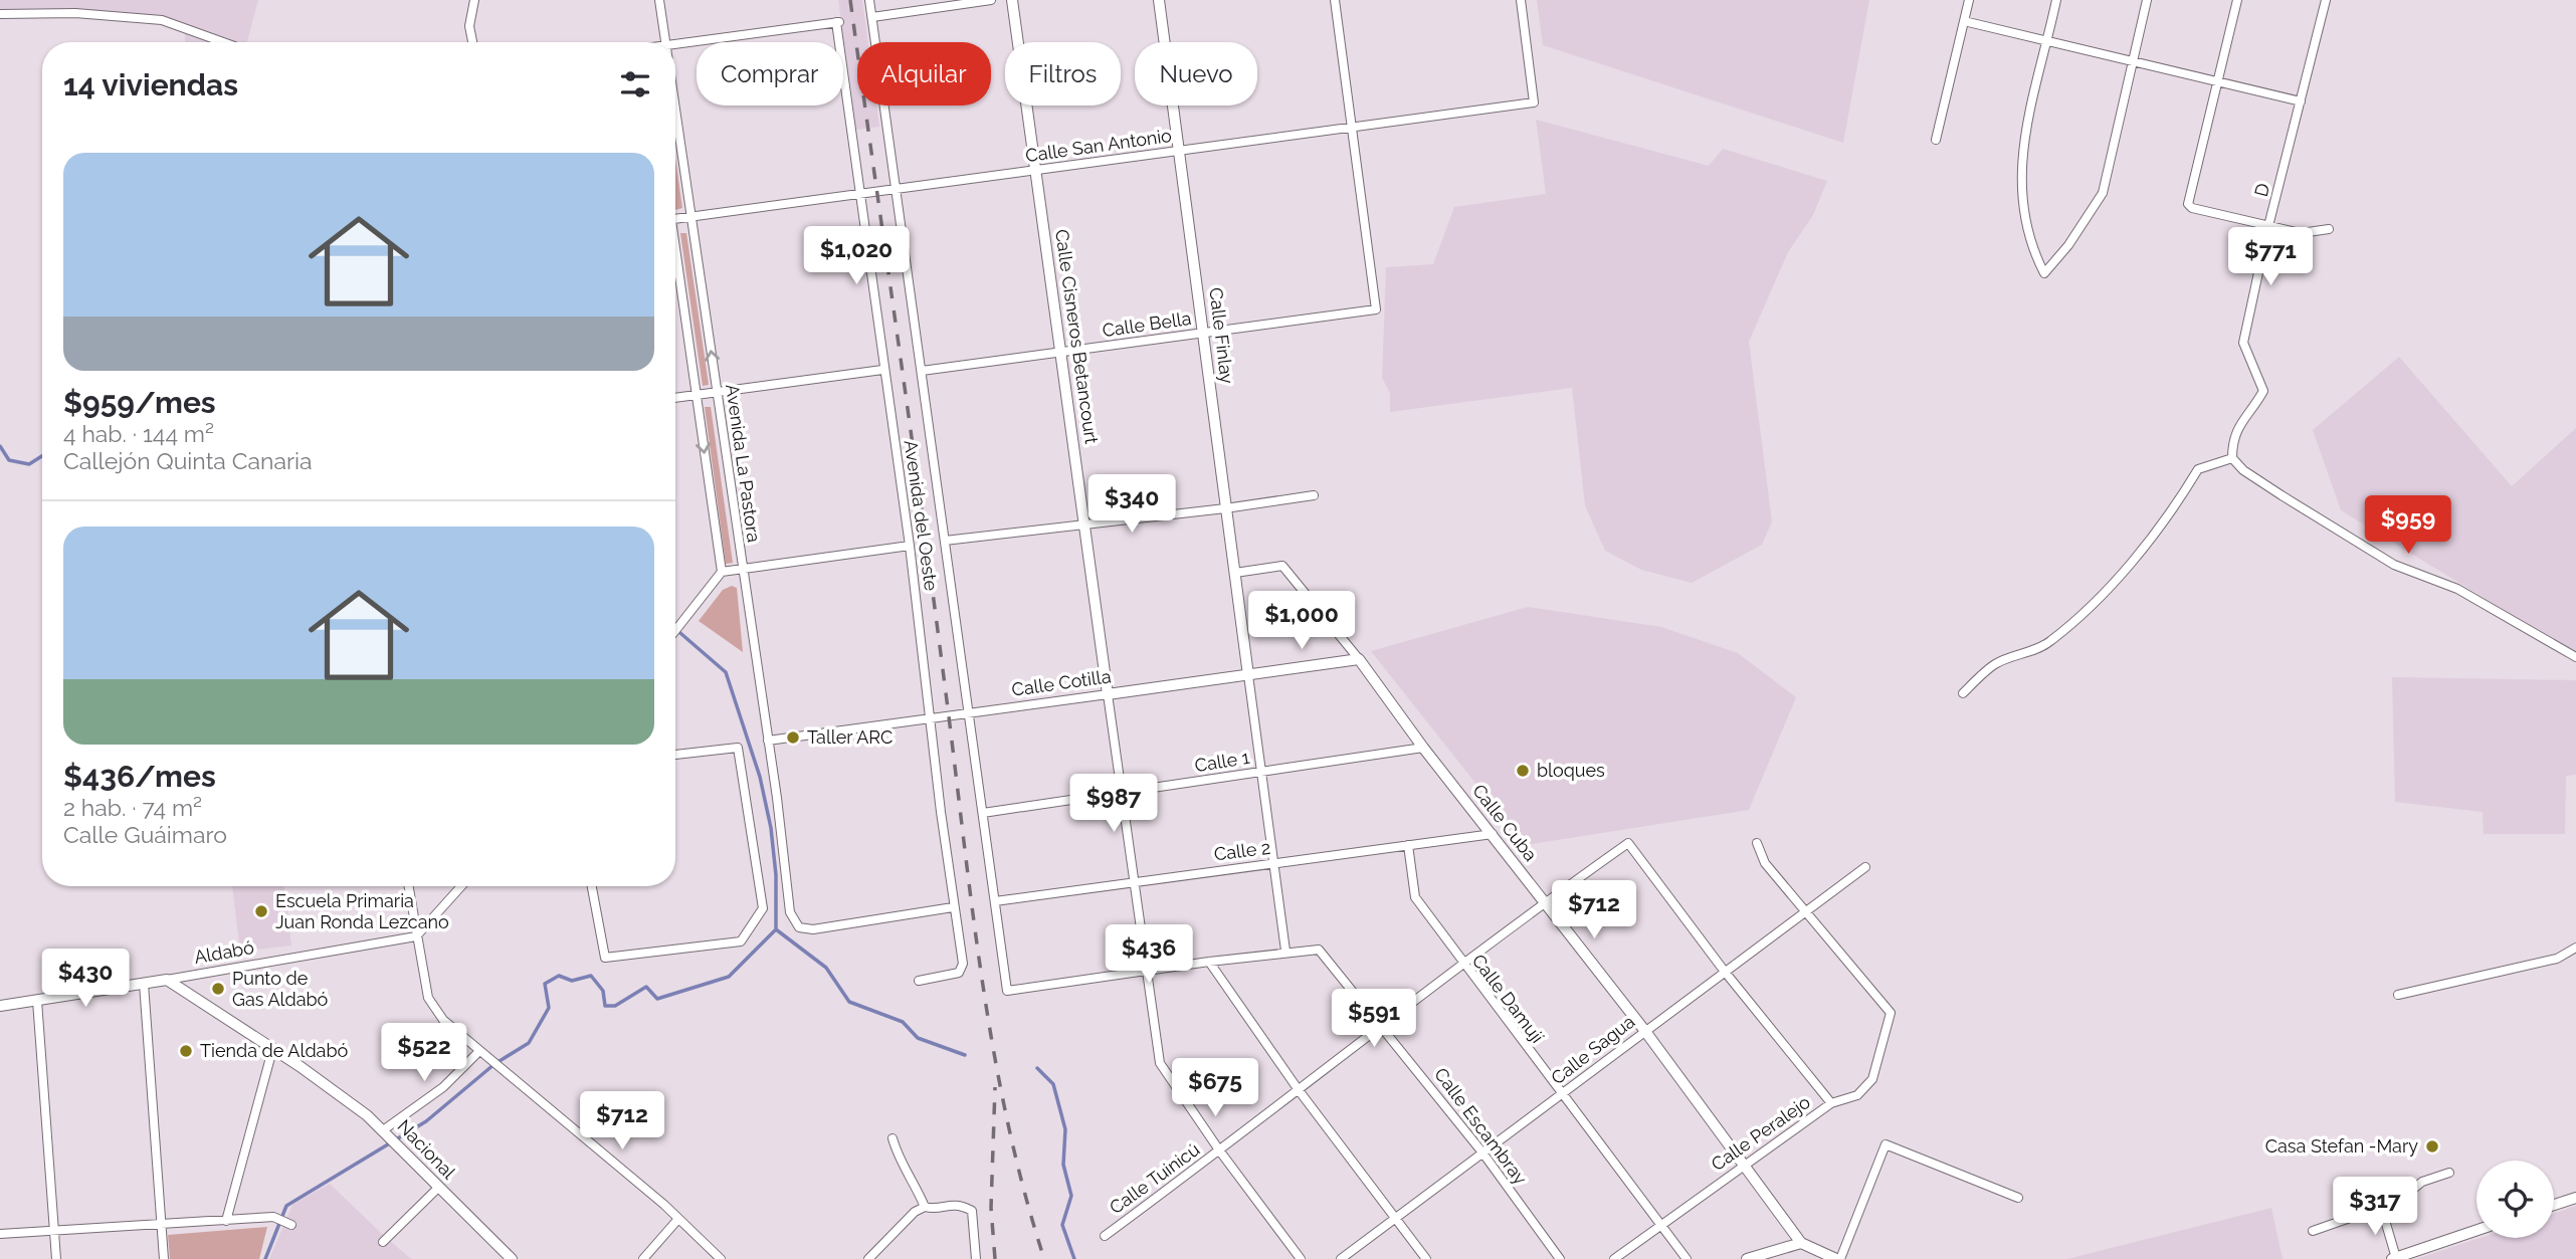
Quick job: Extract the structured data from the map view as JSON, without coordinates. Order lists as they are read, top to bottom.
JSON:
{
  "streets": {
    "street": [
      "Calle San Antonio",
      "D",
      "Calle Bella",
      "Calle Finlay",
      "Calle Cisneros Betancourt",
      "Avenida La Pastora",
      "Avenida del Oeste",
      "Calle Cotilla",
      "Calle 1",
      "Calle Cuba",
      "Calle 2",
      "Aldabó",
      "Calle Damují",
      "Calle Sagua",
      "Calle Escambray",
      "Calle Peralejo",
      "Nacional",
      "Calle Tuinicú"
    ]
  },
  "crossings": [
    ["Calle San Antonio", "Calle Bella"],
    ["Calle San Antonio", "Calle Finlay"],
    ["Calle San Antonio", "Calle Cisneros Betancourt"],
    ["Calle San Antonio", "Avenida La Pastora"],
    ["Calle San Antonio", "Avenida del Oeste"],
    ["Calle Bella", "Calle Finlay"],
    ["Calle Bella", "Calle Cisneros Betancourt"],
    ["Calle Bella", "Avenida del Oeste"],
    ["Calle Finlay", "Calle Cotilla"],
    ["Calle Finlay", "Calle Cuba"],
    ["Calle Cisneros Betancourt", "Avenida del Oeste"],
    ["Calle Cisneros Betancourt", "Calle Cotilla"],
    ["Calle Cisneros Betancourt", "Calle 1"],
    ["Calle Cisneros Betancourt", "Calle 2"],
    ["Calle Cisneros Betancourt", "Calle Tuinicú"],
    ["Avenida La Pastora", "Avenida del Oeste"],
    ["Avenida La Pastora", "Calle Cotilla"],
    ["Avenida del Oeste", "Calle Cotilla"],
    ["Avenida del Oeste", "Calle 1"],
    ["Avenida del Oeste", "Calle 2"],
    ["Calle Cotilla", "Calle Cuba"],
    ["Calle 1", "Calle Cuba"],
    ["Calle Cuba", "Calle 2"],
    ["Calle Cuba", "Calle Sagua"],
    ["Calle Cuba", "Calle Peralejo"],
    ["Calle Cuba", "Calle Tuinicú"],
    ["Calle 2", "Calle Damují"],
    ["Aldabó", "Nacional"],
    ["Calle Damují", "Calle Sagua"],
    ["Calle Damují", "Calle Peralejo"],
    ["Calle Damují", "Calle Tuinicú"],
    ["Calle Sagua", "Calle Escambray"],
    ["Calle Sagua", "Calle Peralejo"],
    ["Calle Sagua", "Calle Tuinicú"],
    ["Calle Escambray", "Calle Tuinicú"]
  ],
  "places": [
    "Taller ARC",
    "bloques",
    "Escuela Primaria Juan Ronda Lezcano",
    "Punto de Gas Aldabó",
    "Tienda de Aldabó",
    "Casa Stefan -Mary"
  ],
  "page": {
    "chip": [
      "Comprar",
      "Alquilar",
      "Filtros",
      "Nuevo"
    ],
    "heading": "14 viviendas",
    "list": [
      {
        "name": "$959/mes",
        "note": "4 hab. · 144 m² · Callejón Quinta Canaria"
      },
      {
        "name": "$436/mes",
        "note": "2 hab. · 74 m² · Calle Guáimaro"
      }
    ],
    "price": [
      "$1,020",
      "$771",
      "$340",
      "$959",
      "$1,000",
      "$987",
      "$712",
      "$436",
      "$430",
      "$591",
      "$522",
      "$675",
      "$712",
      "$317"
    ]
  }
}
